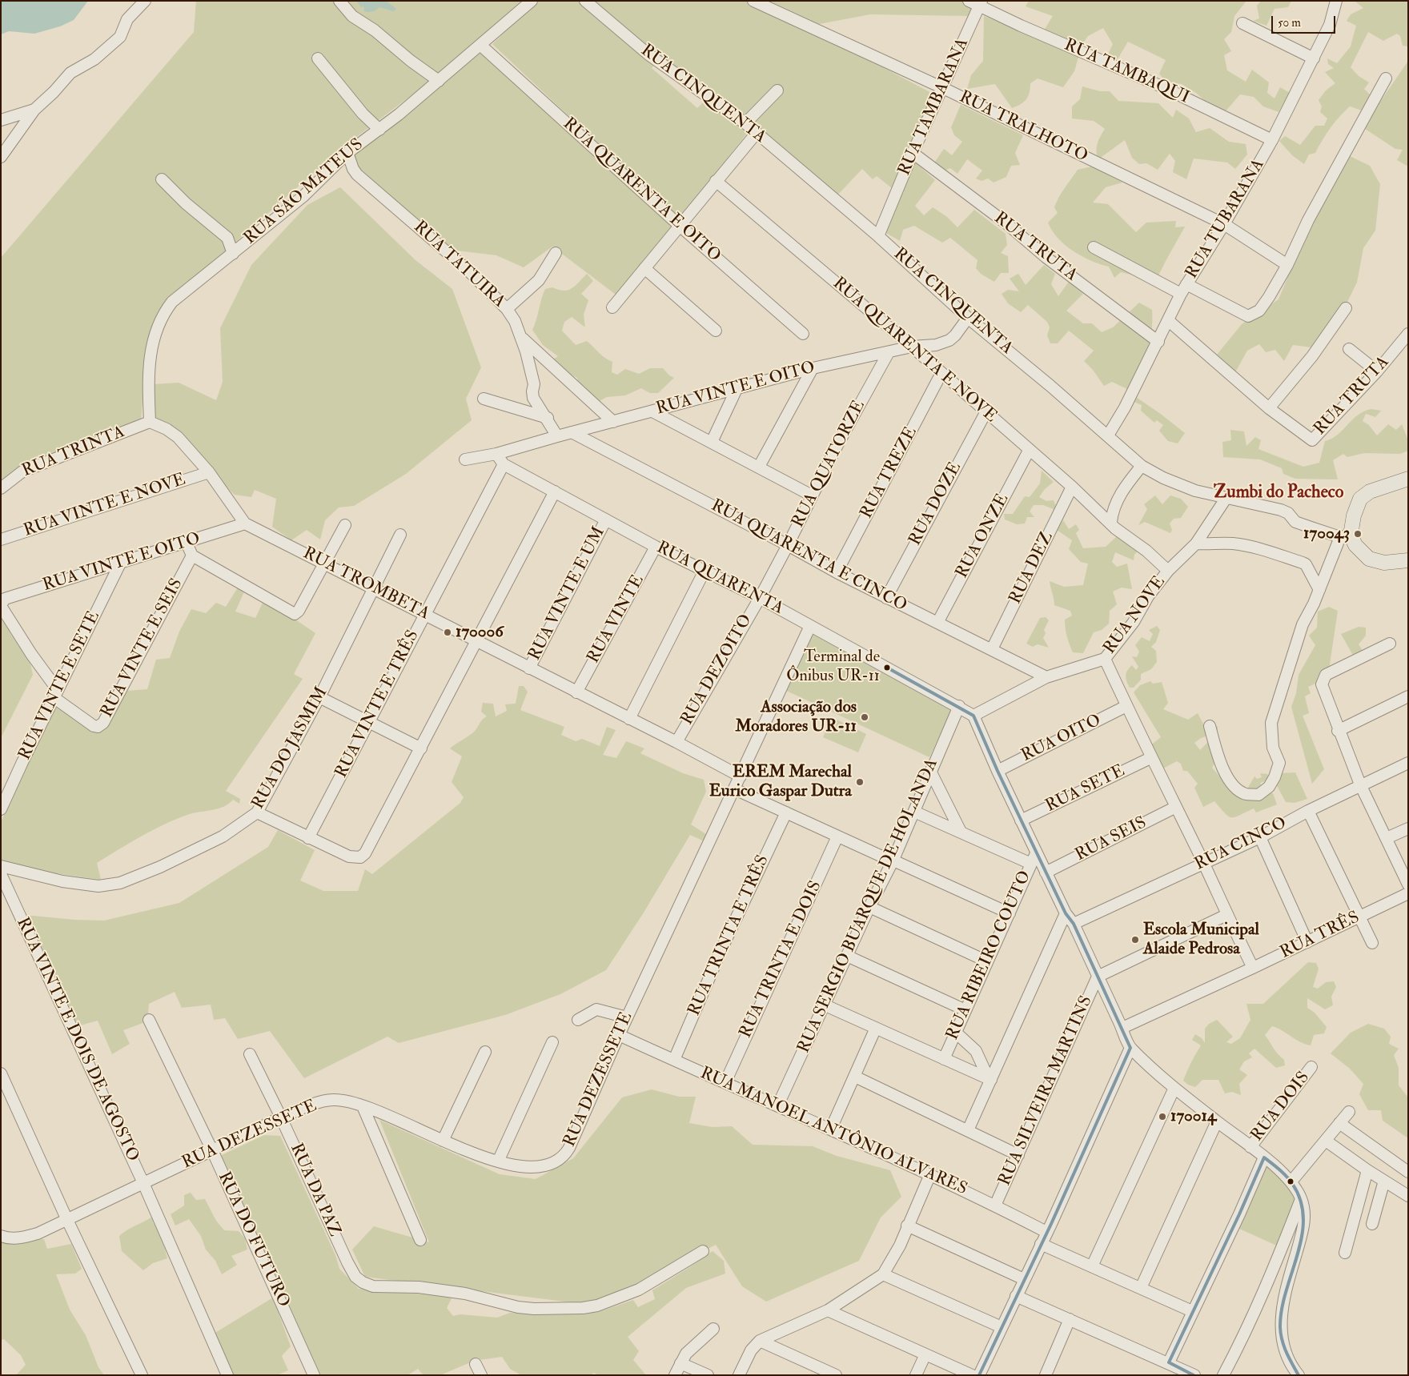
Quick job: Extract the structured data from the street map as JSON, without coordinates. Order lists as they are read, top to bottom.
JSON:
{
  "streets": {
    "street": [
      "RUA TAMBAQUI",
      "RUA CINQUENTA",
      "RUA TAMBARANA",
      "RUA TRALHOTO",
      "RUA QUARENTA E OITO",
      "RUA SÃO MATEUS",
      "RUA TUBARANA",
      "RUA TRUTA",
      "RUA TATUIRA",
      "RUA QUARENTA E NOVE",
      "RUA VINTE E OITO",
      "RUA TRINTA",
      "RUA QUATORZE",
      "RUA TREZE",
      "RUA DOZE",
      "RUA VINTE E NOVE",
      "RUA ONZE",
      "RUA QUARENTA E CINCO",
      "RUA DEZ",
      "RUA QUARENTA",
      "RUA TROMBETA",
      "RUA VINTE E UM",
      "RUA NOVE",
      "RUA VINTE",
      "RUA VINTE E SEIS",
      "RUA DEZOITO",
      "RUA VINTE E SETE",
      "RUA VINTE E TRÊS",
      "RUA OITO",
      "RUA DO JASMIM",
      "RUA SETE",
      "RUA SEIS",
      "RUA CINCO",
      "RUA SERGIO BUARQUE DE HOLANDA",
      "RUA TRINTA E TRÊS",
      "RUA TRÊS",
      "RUA RIBEIRO COUTO",
      "RUA TRINTA E DOIS",
      "RUA VINTE E DOIS DE AGOSTO",
      "RUA DEZESSETE",
      "RUA SILVEIRA MARTINS",
      "RUA DOIS",
      "RUA MANOEL ANTÔNIO ALVARES",
      "RUA DA PAZ",
      "RUA DO FUTURO"
    ]
  },
  "crossings": [
    ["RUA TAMBAQUI", "RUA TAMBARANA"],
    ["RUA TAMBAQUI", "RUA TUBARANA"],
    ["RUA CINQUENTA", "RUA TAMBARANA"],
    ["RUA CINQUENTA", "RUA TUBARANA"],
    ["RUA CINQUENTA", "RUA VINTE E OITO"],
    ["RUA CINQUENTA", "RUA NOVE"],
    ["RUA TAMBARANA", "RUA TRALHOTO"],
    ["RUA TAMBARANA", "RUA TRUTA"],
    ["RUA TRALHOTO", "RUA TUBARANA"],
    ["RUA QUARENTA E OITO", "RUA SÃO MATEUS"],
    ["RUA SÃO MATEUS", "RUA TATUIRA"],
    ["RUA SÃO MATEUS", "RUA TRINTA"],
    ["RUA SÃO MATEUS", "RUA TROMBETA"],
    ["RUA TUBARANA", "RUA TRUTA"],
    ["RUA TATUIRA", "RUA VINTE E OITO"],
    ["RUA QUARENTA E NOVE", "RUA VINTE E OITO"],
    ["RUA QUARENTA E NOVE", "RUA TREZE"],
    ["RUA QUARENTA E NOVE", "RUA DOZE"],
    ["RUA QUARENTA E NOVE", "RUA ONZE"],
    ["RUA QUARENTA E NOVE", "RUA DEZ"],
    ["RUA QUARENTA E NOVE", "RUA NOVE"],
    ["RUA VINTE E OITO", "RUA QUATORZE"],
    ["RUA VINTE E OITO", "RUA QUARENTA E CINCO"],
    ["RUA VINTE E OITO", "RUA QUARENTA"],
    ["RUA VINTE E OITO", "RUA TROMBETA"],
    ["RUA VINTE E OITO", "RUA VINTE E SEIS"],
    ["RUA VINTE E OITO", "RUA VINTE E SETE"],
    ["RUA TRINTA", "RUA TROMBETA"],
    ["RUA QUATORZE", "RUA QUARENTA E CINCO"],
    ["RUA QUATORZE", "RUA QUARENTA"],
    ["RUA QUATORZE", "RUA DEZOITO"],
    ["RUA TREZE", "RUA QUARENTA E CINCO"],
    ["RUA DOZE", "RUA QUARENTA E CINCO"],
    ["RUA VINTE E NOVE", "RUA TROMBETA"],
    ["RUA ONZE", "RUA QUARENTA E CINCO"],
    ["RUA QUARENTA E CINCO", "RUA DEZ"],
    ["RUA QUARENTA E CINCO", "RUA NOVE"],
    ["RUA QUARENTA", "RUA VINTE E UM"],
    ["RUA QUARENTA", "RUA NOVE"],
    ["RUA QUARENTA", "RUA VINTE"],
    ["RUA QUARENTA", "RUA DEZOITO"],
    ["RUA QUARENTA", "RUA VINTE E TRÊS"],
    ["RUA QUARENTA", "RUA SERGIO BUARQUE DE HOLANDA"],
    ["RUA QUARENTA", "RUA DEZESSETE"],
    ["RUA TROMBETA", "RUA VINTE E UM"],
    ["RUA TROMBETA", "RUA VINTE"],
    ["RUA TROMBETA", "RUA DEZOITO"],
    ["RUA TROMBETA", "RUA VINTE E TRÊS"],
    ["RUA TROMBETA", "RUA DO JASMIM"],
    ["RUA TROMBETA", "RUA DEZESSETE"],
    ["RUA VINTE E SEIS", "RUA VINTE E SETE"],
    ["RUA SERGIO BUARQUE DE HOLANDA", "RUA MANOEL ANTÔNIO ALVARES"],
    ["RUA TRINTA E TRÊS", "RUA MANOEL ANTÔNIO ALVARES"],
    ["RUA TRINTA E DOIS", "RUA MANOEL ANTÔNIO ALVARES"],
    ["RUA VINTE E DOIS DE AGOSTO", "RUA DEZESSETE"],
    ["RUA DEZESSETE", "RUA MANOEL ANTÔNIO ALVARES"],
    ["RUA DEZESSETE", "RUA DA PAZ"],
    ["RUA DEZESSETE", "RUA DO FUTURO"],
    ["RUA SILVEIRA MARTINS", "RUA MANOEL ANTÔNIO ALVARES"]
  ],
  "districts": ["Zumbi do Pacheco"],
  "places": [
    "170043",
    "170006",
    "Terminal de Ônibus UR-11",
    "Associação dos Moradores UR-11",
    "EREM Marechal Eurico Gaspar Dutra",
    "Escola Municipal Alaide Pedrosa",
    "170014"
  ],
  "scale_bar": "50 m"
}
